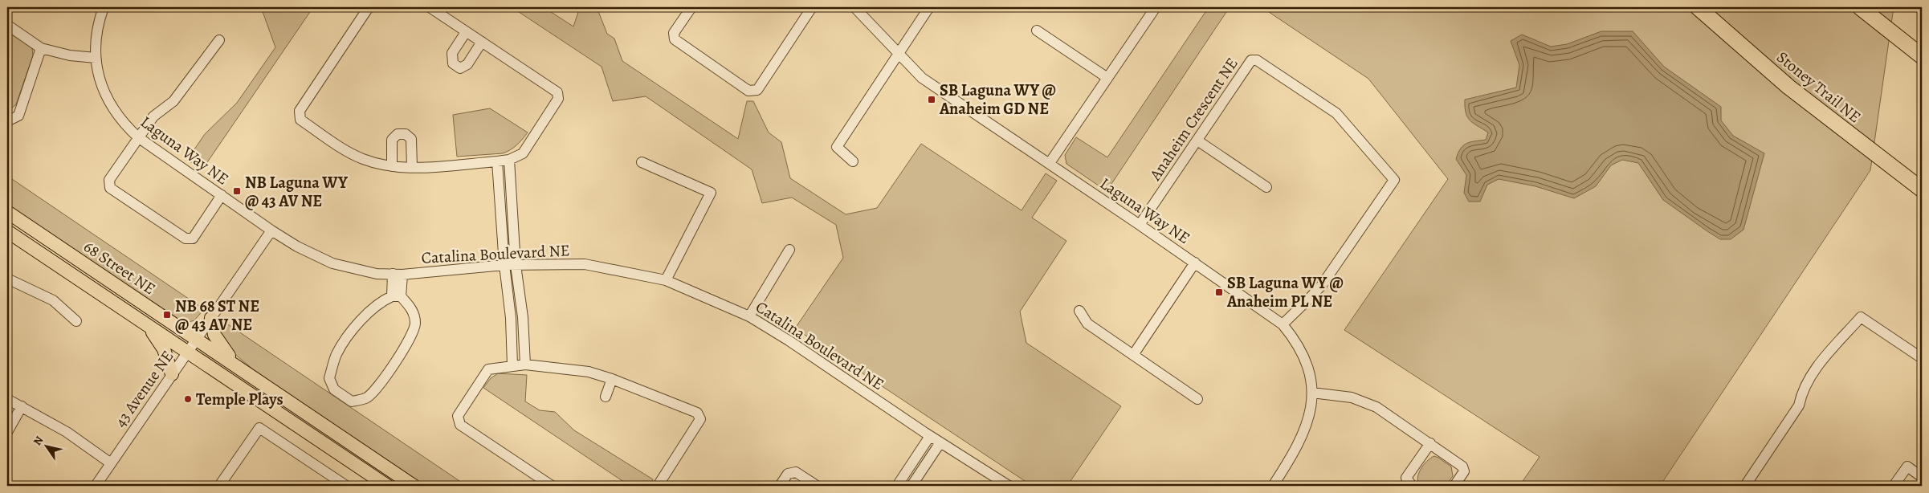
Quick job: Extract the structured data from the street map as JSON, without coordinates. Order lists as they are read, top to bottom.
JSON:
{
  "streets": {
    "highway": ["Stoney Trail NE"],
    "main road": ["68 Street NE"],
    "street": [
      "Anaheim Crescent NE",
      "Laguna Way NE",
      "Catalina Boulevard NE",
      "43 Avenue NE"
    ]
  },
  "crossings": [
    ["Anaheim Crescent NE", "Laguna Way NE"],
    ["Laguna Way NE", "Catalina Boulevard NE"],
    ["Laguna Way NE", "43 Avenue NE"],
    ["Catalina Boulevard NE", "43 Avenue NE"],
    ["68 Street NE", "43 Avenue NE"]
  ],
  "places": {
    "transit": [
      "SB Laguna WY @ Anaheim GD NE",
      "NB Laguna WY @ 43 AV NE",
      "SB Laguna WY @ Anaheim PL NE",
      "NB 68 ST NE @ 43 AV NE"
    ],
    "other": ["Temple Plays"]
  },
  "north": "top left"
}
